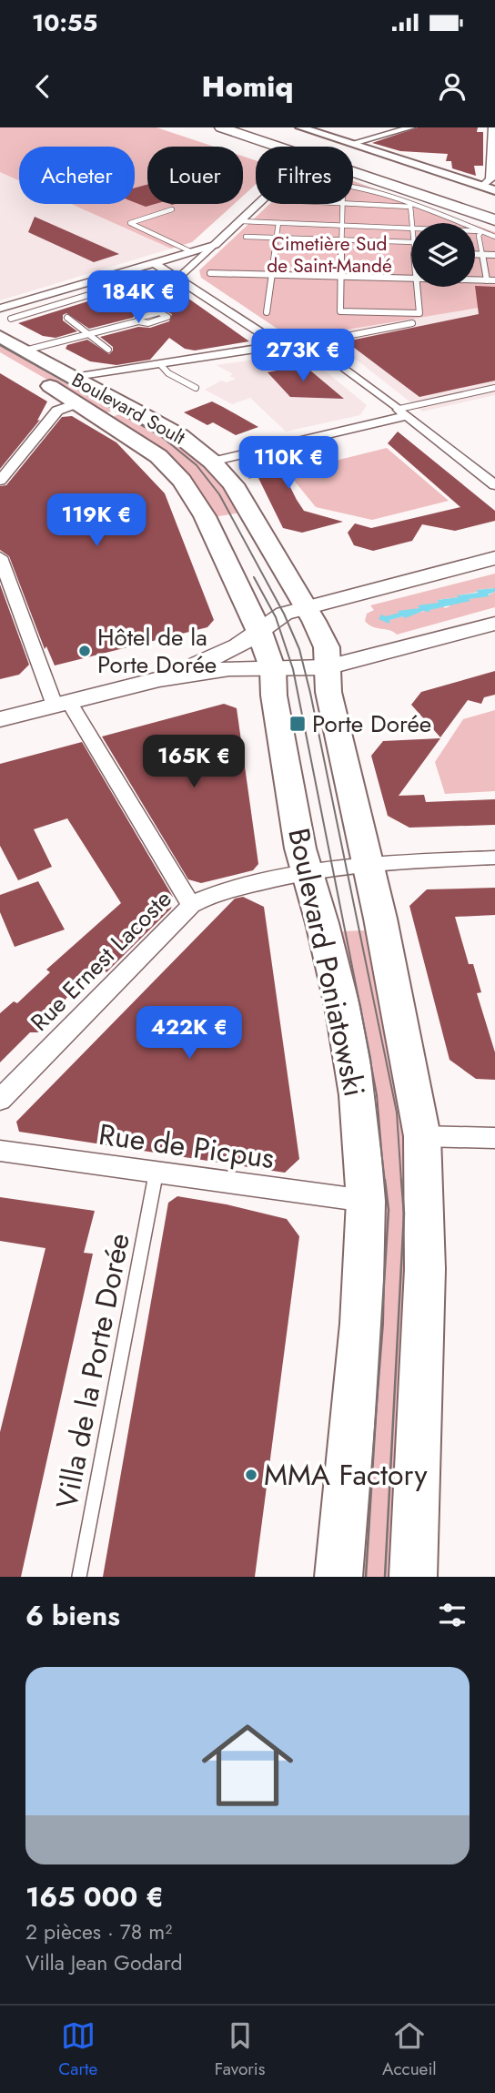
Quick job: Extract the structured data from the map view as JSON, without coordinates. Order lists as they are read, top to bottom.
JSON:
{
  "streets": {
    "main road": ["Boulevard Soult", "Boulevard Poniatowski"],
    "street": ["Rue Ernest Lacoste", "Rue de Picpus"],
    "lane": ["Villa de la Porte Dorée"]
  },
  "crossings": [
    ["Boulevard Soult", "Boulevard Poniatowski"],
    ["Rue Ernest Lacoste", "Boulevard Poniatowski"],
    ["Boulevard Poniatowski", "Rue de Picpus"],
    ["Rue de Picpus", "Villa de la Porte Dorée"]
  ],
  "parks": ["Cimetière Sud de Saint-Mandé"],
  "places": {
    "other": ["Hôtel de la Porte Dorée", "MMA Factory"],
    "transit": ["Porte Dorée"]
  },
  "page": {
    "status": "10:55",
    "header": "Homiq",
    "chip": ["Acheter", "Louer", "Filtres"],
    "price": [
      "184K €",
      "273K €",
      "110K €",
      "119K €",
      "165K €",
      "422K €"
    ],
    "heading": "6 biens",
    "list": [
      {
        "name": "165 000 €",
        "note": "2 pièces · 78 m² · Villa Jean Godard"
      }
    ],
    "tabs": ["Carte", "Favoris", "Accueil"]
  }
}
